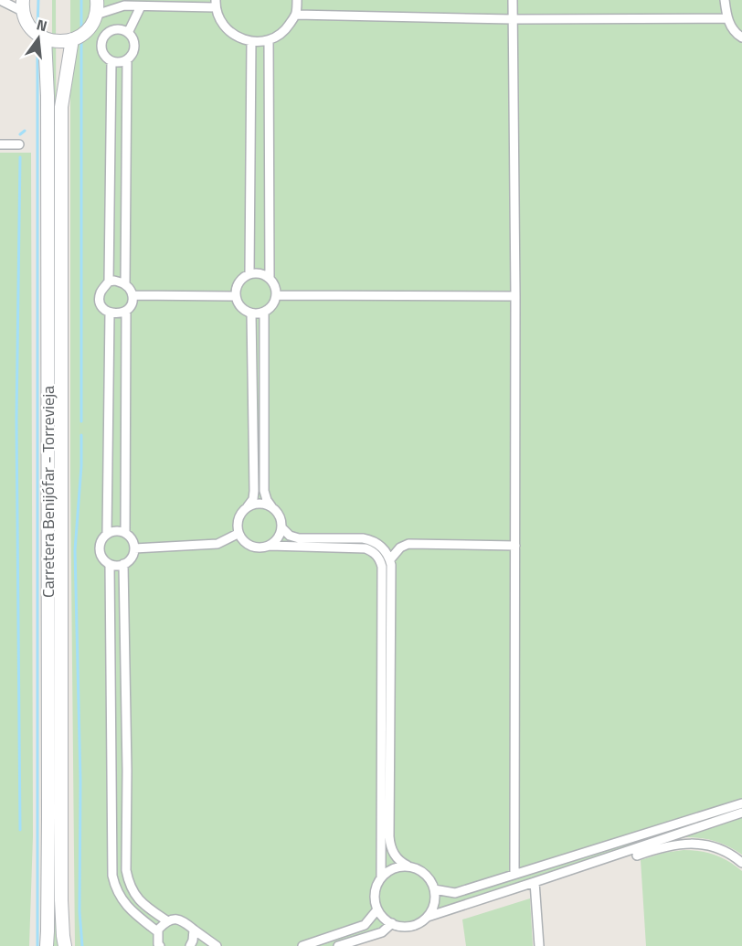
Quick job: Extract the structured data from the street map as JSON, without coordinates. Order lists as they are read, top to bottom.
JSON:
{
  "streets": {
    "main road": ["Carretera Benijófar - Torrevieja"]
  },
  "north": "top"
}
